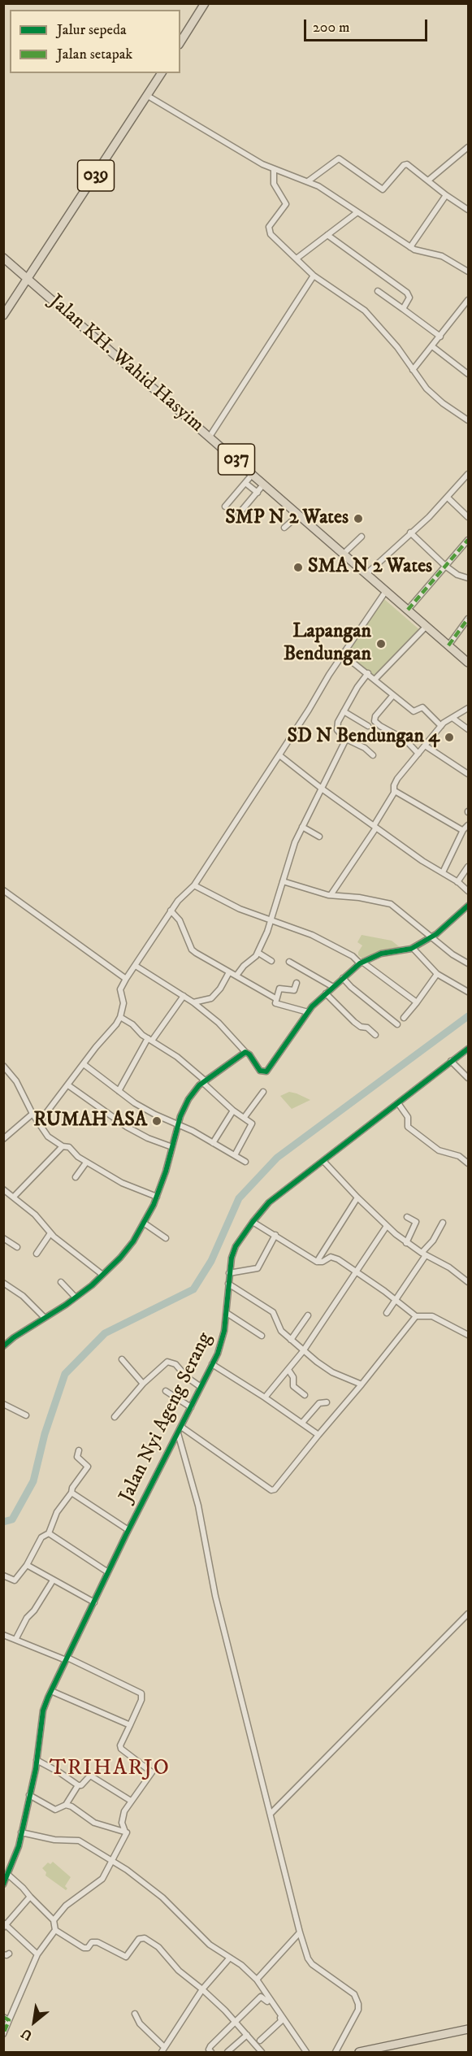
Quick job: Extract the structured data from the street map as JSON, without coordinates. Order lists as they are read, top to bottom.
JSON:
{
  "streets": {
    "main road": ["039", "Jalan KH. Wahid Hasyim", "037"],
    "street": ["Jalan Nyi Ageng Serang"]
  },
  "crossings": [
    ["039", "Jalan KH. Wahid Hasyim"]
  ],
  "districts": ["TRIHARJO"],
  "places": [
    "SMP N 2 Wates",
    "SMA N 2 Wates",
    "Lapangan Bendungan",
    "SD N Bendungan 4",
    "RUMAH ASA"
  ],
  "legend": ["Jalur sepeda", "Jalan setapak"],
  "scale_bar": "200 m",
  "north": "bottom left"
}
